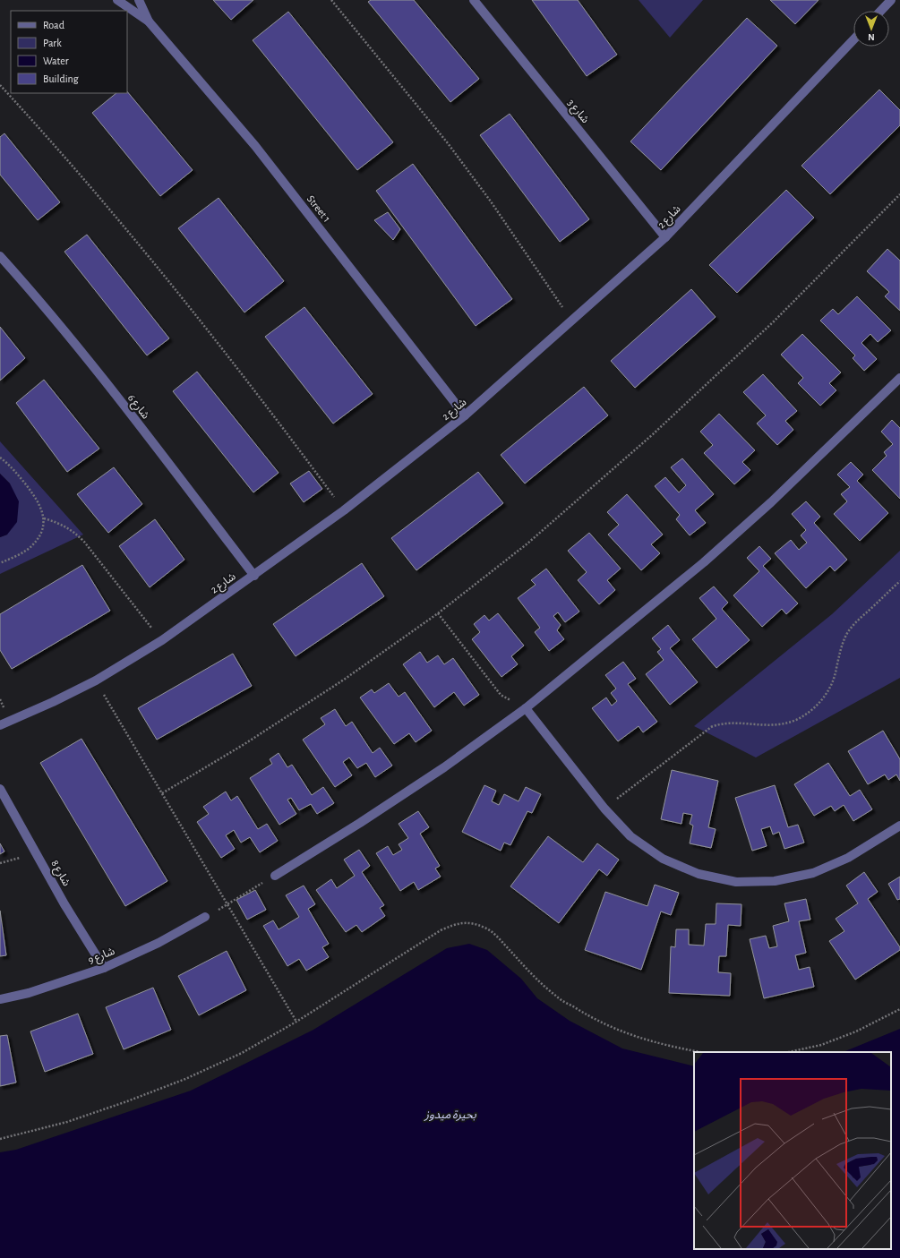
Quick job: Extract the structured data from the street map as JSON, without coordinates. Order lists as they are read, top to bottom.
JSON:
{
  "streets": {
    "street": [
      "شارع 3",
      "Street 1",
      "شارع 2",
      "شارع 6",
      "شارع 8",
      "شارع 9"
    ]
  },
  "crossings": [
    ["شارع 3", "شارع 2"],
    ["Street 1", "شارع 2"],
    ["شارع 2", "شارع 6"],
    ["شارع 8", "شارع 9"]
  ],
  "water": ["بحيرة ميدوز"],
  "legend": [
    "Road",
    "Park",
    "Water",
    "Building"
  ],
  "north": "bottom"
}
